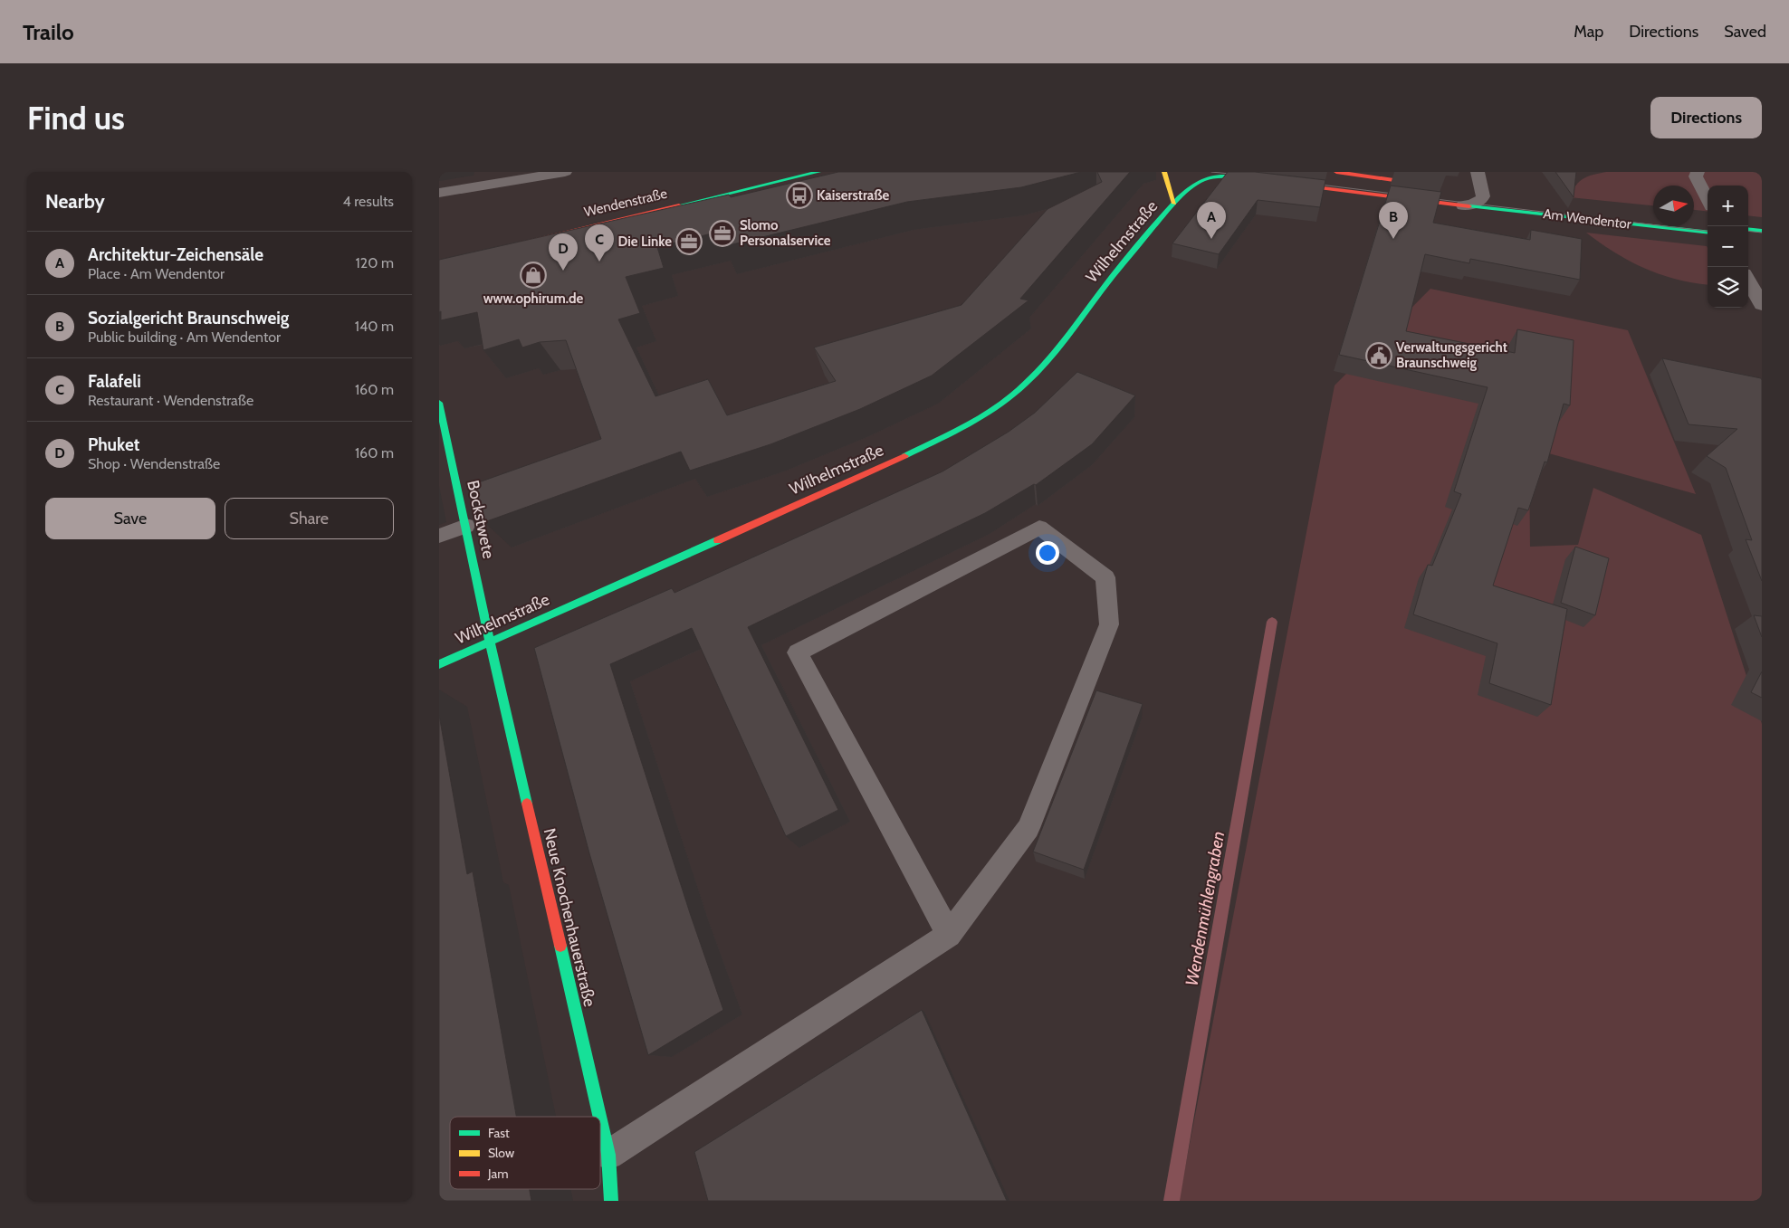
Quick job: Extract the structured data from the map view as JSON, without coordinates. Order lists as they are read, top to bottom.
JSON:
{
  "streets": {
    "main road": [
      "Wendenstraße",
      "Am Wendentor",
      "Wilhelmstraße",
      "Bockstwete",
      "Neue Knochenhauerstraße"
    ]
  },
  "crossings": [
    ["Am Wendentor", "Wilhelmstraße"],
    ["Wilhelmstraße", "Bockstwete"],
    ["Wilhelmstraße", "Neue Knochenhauerstraße"],
    ["Bockstwete", "Neue Knochenhauerstraße"]
  ],
  "water": ["Wendenmühlengraben"],
  "places": {
    "bus stop": ["Kaiserstraße"],
    "office": ["Slomo Personalservice", "Die Linke"],
    "shop": ["www.ophirum.de"],
    "public building": ["Verwaltungsgericht Braunschweig"]
  },
  "legend": ["Fast", "Slow", "Jam"],
  "north": "right",
  "page": {
    "header": "Trailo",
    "nav": ["Map", "Directions", "Saved"],
    "buttons": [
      "Directions",
      ["Save", "Share"]
    ],
    "title": "Find us",
    "heading": ["Nearby", "4 results"],
    "map_buttons": ["+", "−"],
    "pins": [
      "A",
      "B",
      "C",
      "D"
    ],
    "list": [
      {
        "mark": "A",
        "name": "Architektur-Zeichensäle",
        "note": "Place · Am Wendentor",
        "value": "120 m"
      },
      {
        "mark": "B",
        "name": "Sozialgericht Braunschweig",
        "note": "Public building · Am Wendentor",
        "value": "140 m"
      },
      {
        "mark": "C",
        "name": "Falafeli",
        "note": "Restaurant · Wendenstraße",
        "value": "160 m"
      },
      {
        "mark": "D",
        "name": "Phuket",
        "note": "Shop · Wendenstraße",
        "value": "160 m"
      }
    ]
  }
}
